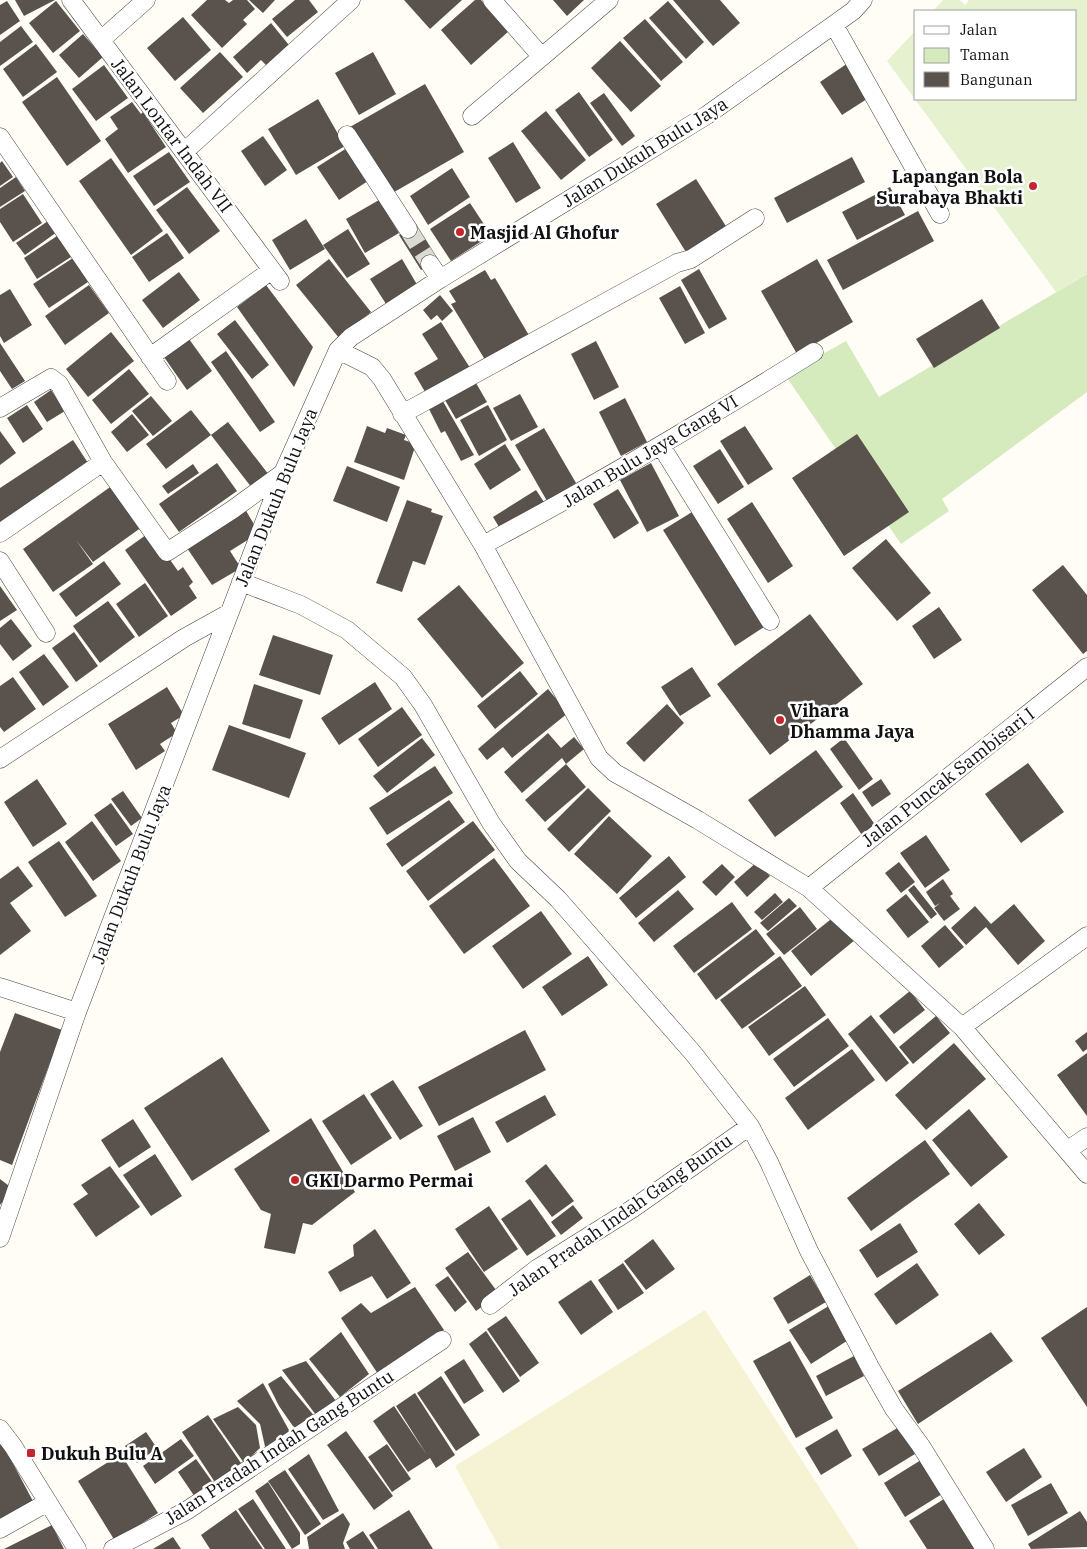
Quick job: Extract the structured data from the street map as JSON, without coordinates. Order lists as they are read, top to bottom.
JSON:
{
  "streets": {
    "street": [
      "Jalan Lontar Indah VII",
      "Jalan Dukuh Bulu Jaya",
      "Jalan Bulu Jaya Gang VI",
      "Jalan Puncak Sambisari I",
      "Jalan Pradah Indah Gang Buntu"
    ]
  },
  "places": {
    "other": [
      "Lapangan Bola Surabaya Bhakti",
      "Masjid Al Ghofur",
      "Vihara Dhamma Jaya",
      "GKI Darmo Permai"
    ],
    "transit": ["Dukuh Bulu A"]
  },
  "legend": ["Jalan", "Taman", "Bangunan"]
}
